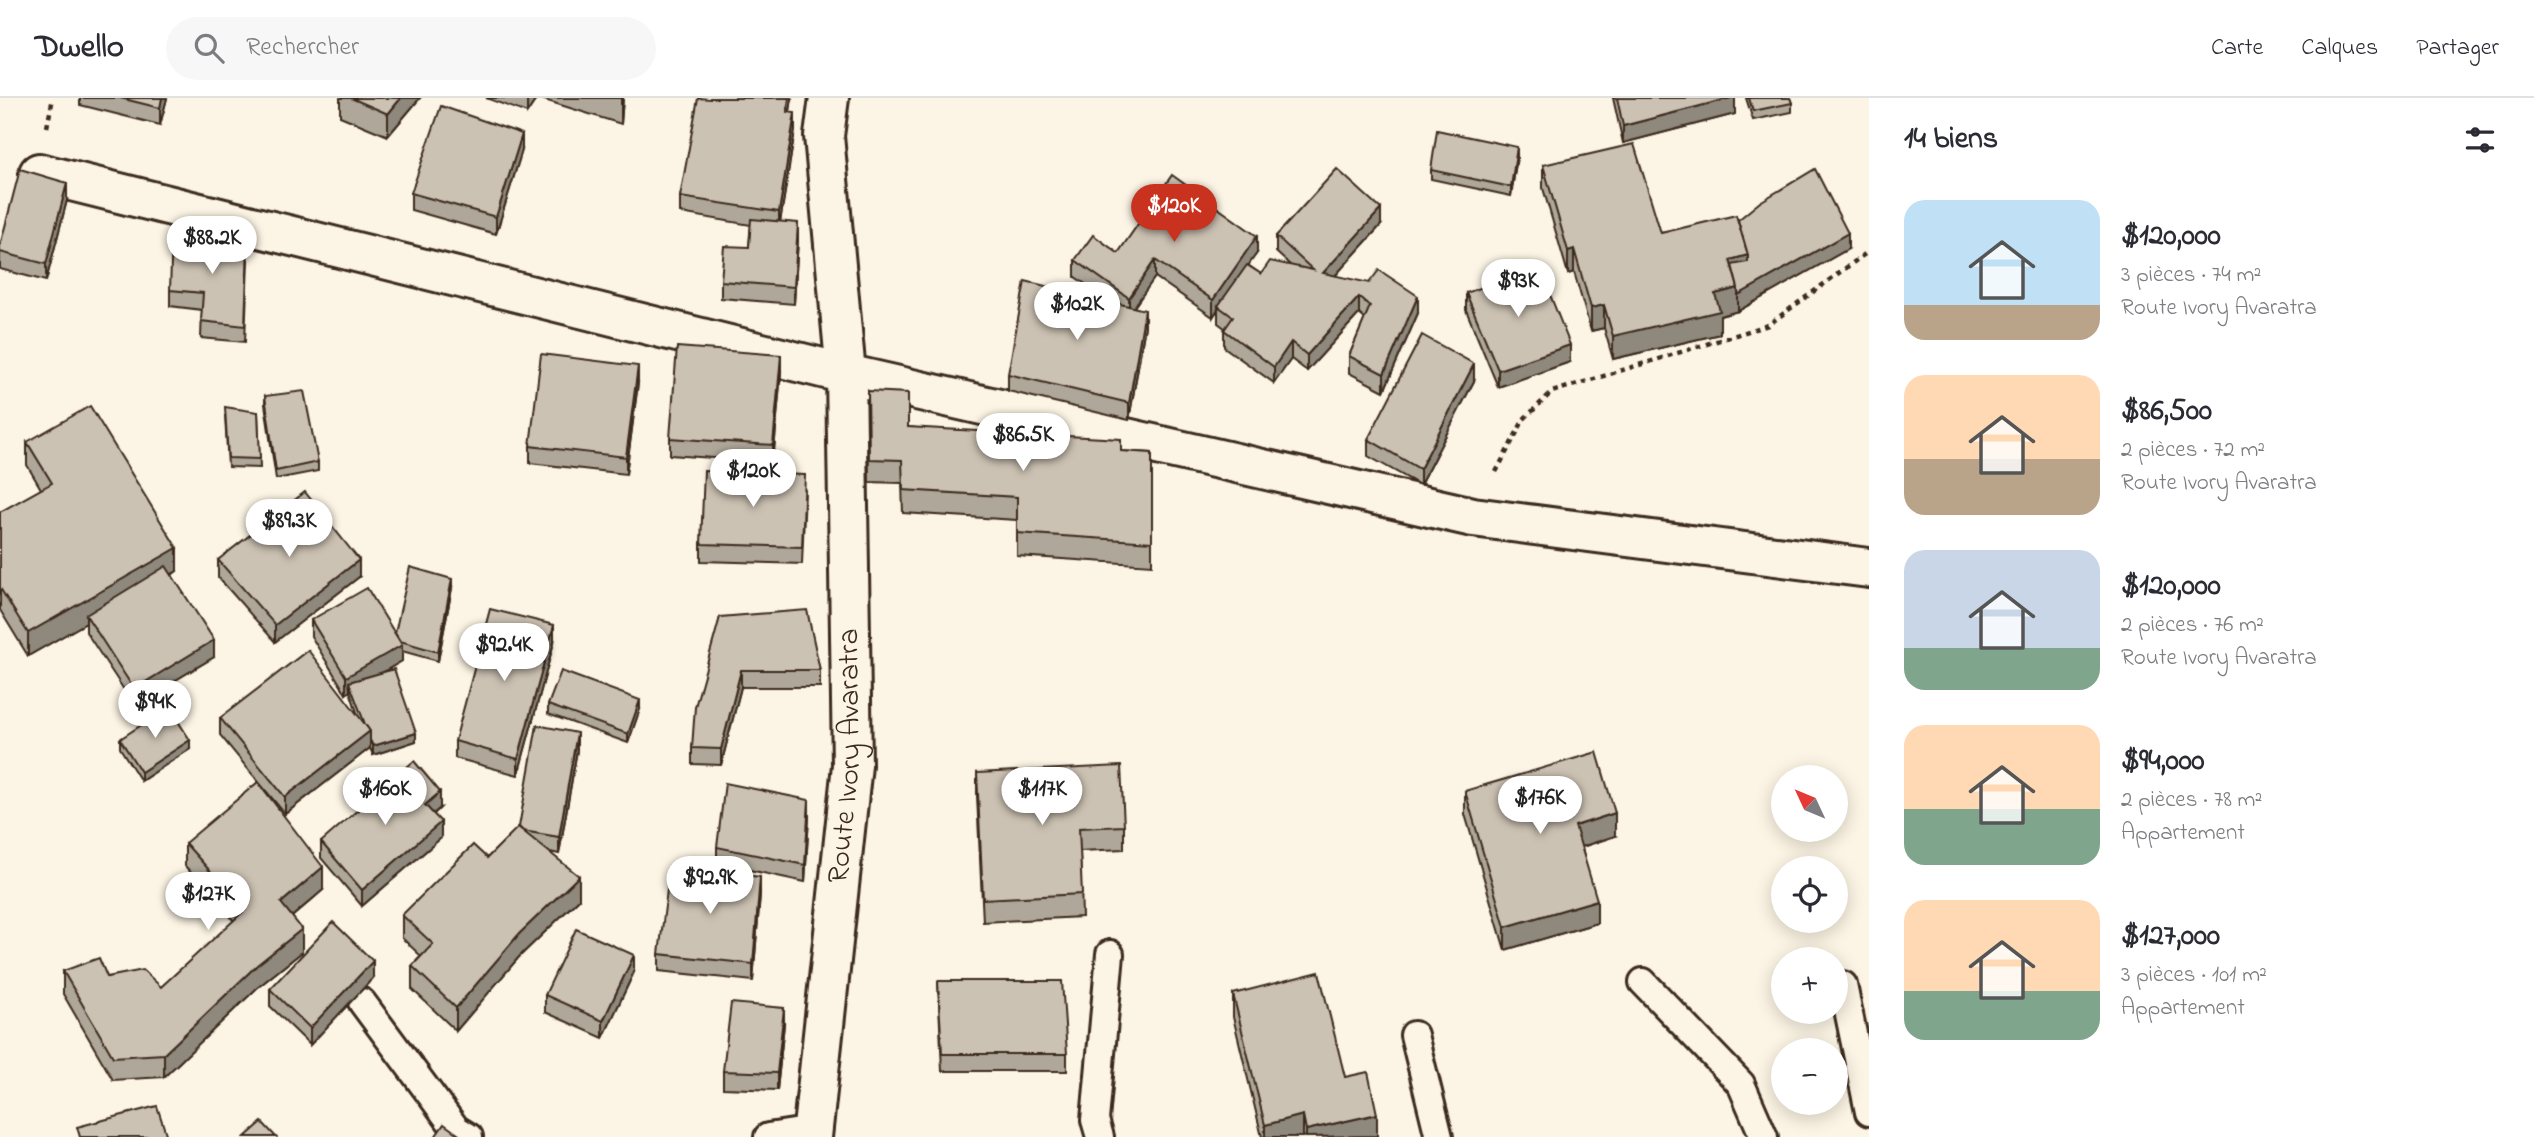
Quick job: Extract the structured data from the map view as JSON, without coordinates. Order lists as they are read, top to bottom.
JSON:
{
  "streets": {
    "street": ["Route Ivory Avaratra"]
  },
  "north": "top left",
  "page": {
    "header": "Dwello",
    "search": "Rechercher",
    "nav": ["Carte", "Calques", "Partager"],
    "heading": "14 biens",
    "list": [
      {
        "name": "$120,000",
        "note": "3 pièces · 74 m² · Route Ivory Avaratra"
      },
      {
        "name": "$86,500",
        "note": "2 pièces · 72 m² · Route Ivory Avaratra"
      },
      {
        "name": "$120,000",
        "note": "2 pièces · 76 m² · Route Ivory Avaratra"
      },
      {
        "name": "$94,000",
        "note": "2 pièces · 78 m² · Appartement"
      },
      {
        "name": "$127,000",
        "note": "3 pièces · 101 m² · Appartement"
      }
    ],
    "price": [
      "$120K",
      "$88.2K",
      "$93K",
      "$102K",
      "$86.5K",
      "$120K",
      "$89.3K",
      "$92.4K",
      "$94K",
      "$160K",
      "$117K",
      "$176K",
      "$92.9K",
      "$127K"
    ],
    "map_buttons": ["+", "−"]
  }
}
